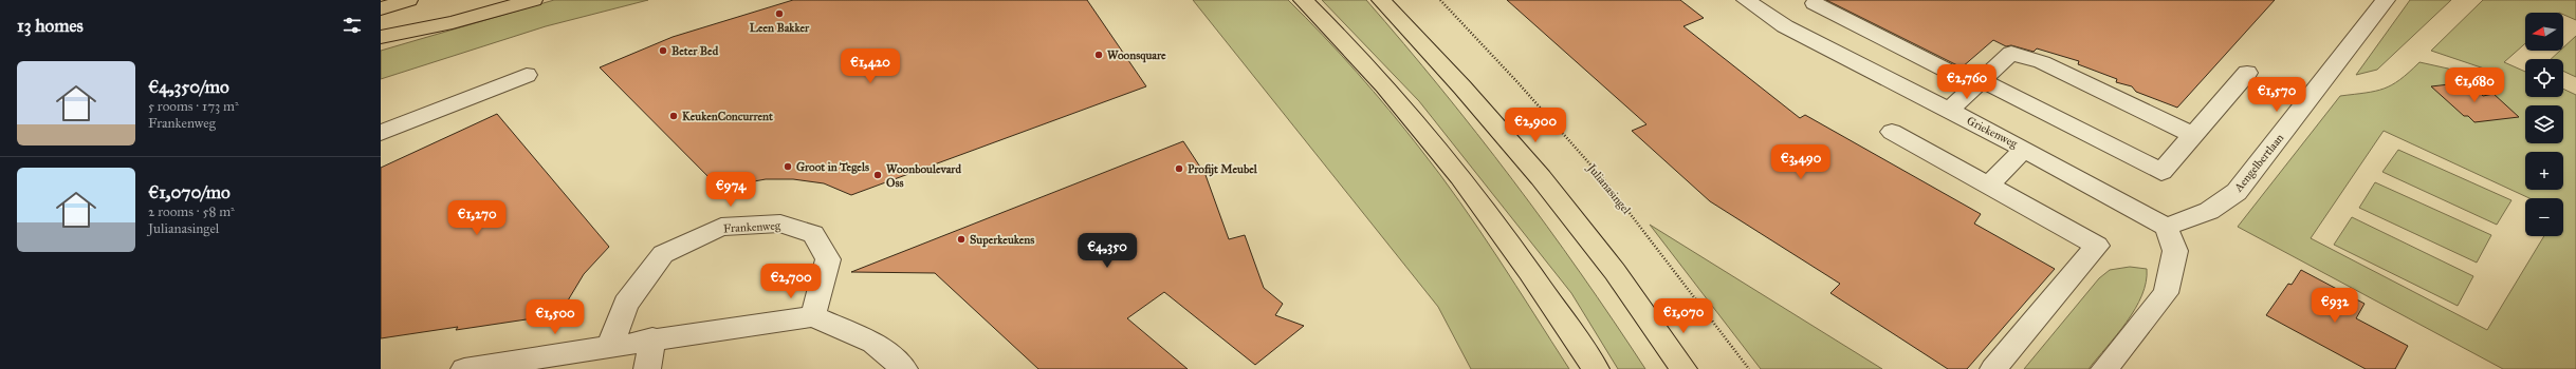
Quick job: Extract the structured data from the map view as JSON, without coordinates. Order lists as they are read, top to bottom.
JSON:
{
  "streets": {
    "street": ["Griekenweg", "Aengelbertlaan", "Frankenweg"],
    "path": ["Julianasingel"]
  },
  "crossings": [
    ["Griekenweg", "Aengelbertlaan"]
  ],
  "places": [
    "Leen Bakker",
    "Beter Bed",
    "Woonsquare",
    "KeukenConcurrent",
    "Groot in Tegels",
    "Profijt Meubel",
    "Woonboulevard Oss",
    "Superkeukens"
  ],
  "north": "left",
  "page": {
    "heading": "13 homes",
    "map_buttons": ["+", "−"],
    "price": [
      "€1,420",
      "€2,760",
      "€1,680",
      "€1,570",
      "€2,900",
      "€3,490",
      "€974",
      "€1,270",
      "€4,350",
      "€2,700",
      "€932",
      "€1,070",
      "€1,500"
    ],
    "list": [
      {
        "name": "€4,350/mo",
        "note": "5 rooms · 173 m² · Frankenweg"
      },
      {
        "name": "€1,070/mo",
        "note": "2 rooms · 58 m² · Julianasingel"
      }
    ]
  }
}
